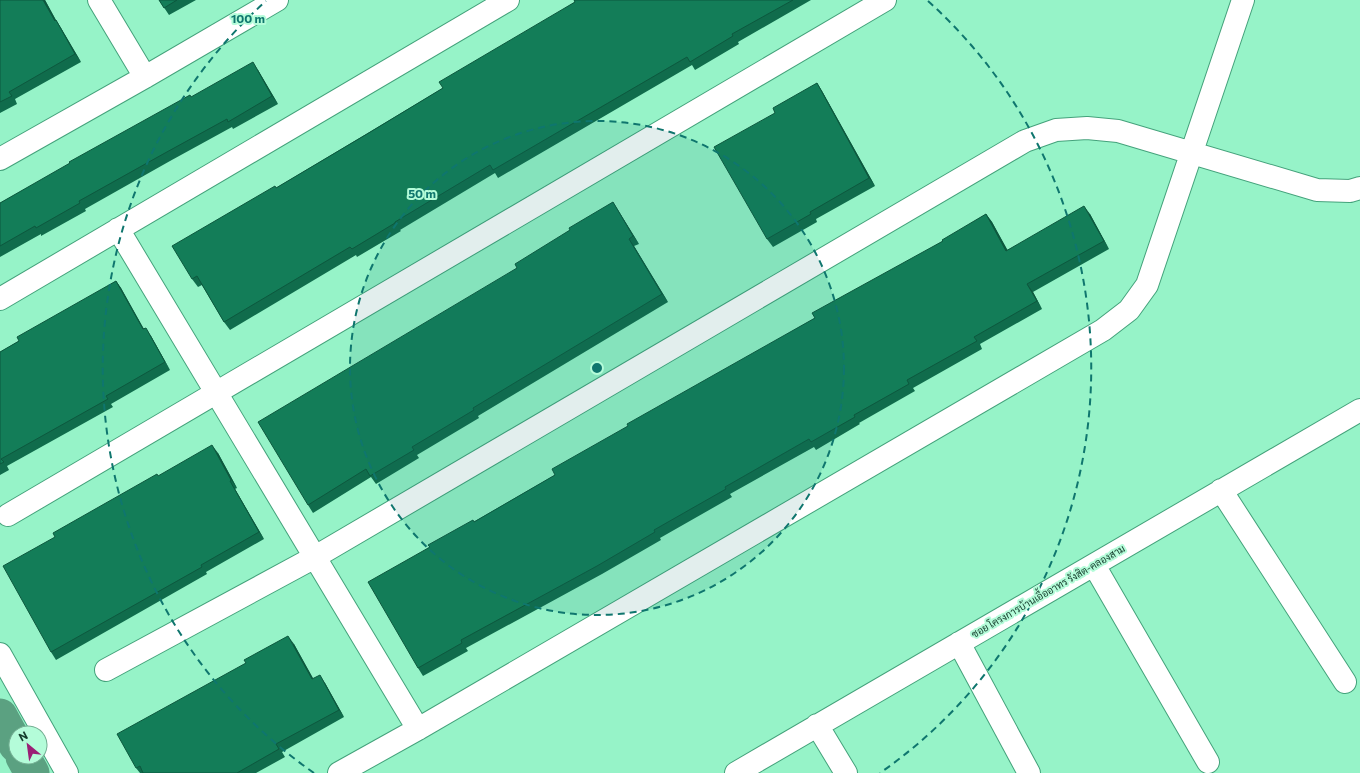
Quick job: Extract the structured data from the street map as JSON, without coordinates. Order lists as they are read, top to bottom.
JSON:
{
  "streets": {
    "street": ["ซอย โครงการบ้านเอื้ออาทร รังสิต-คลองสาม"]
  },
  "north": "top left",
  "rings": ["100 m", "50 m"]
}
